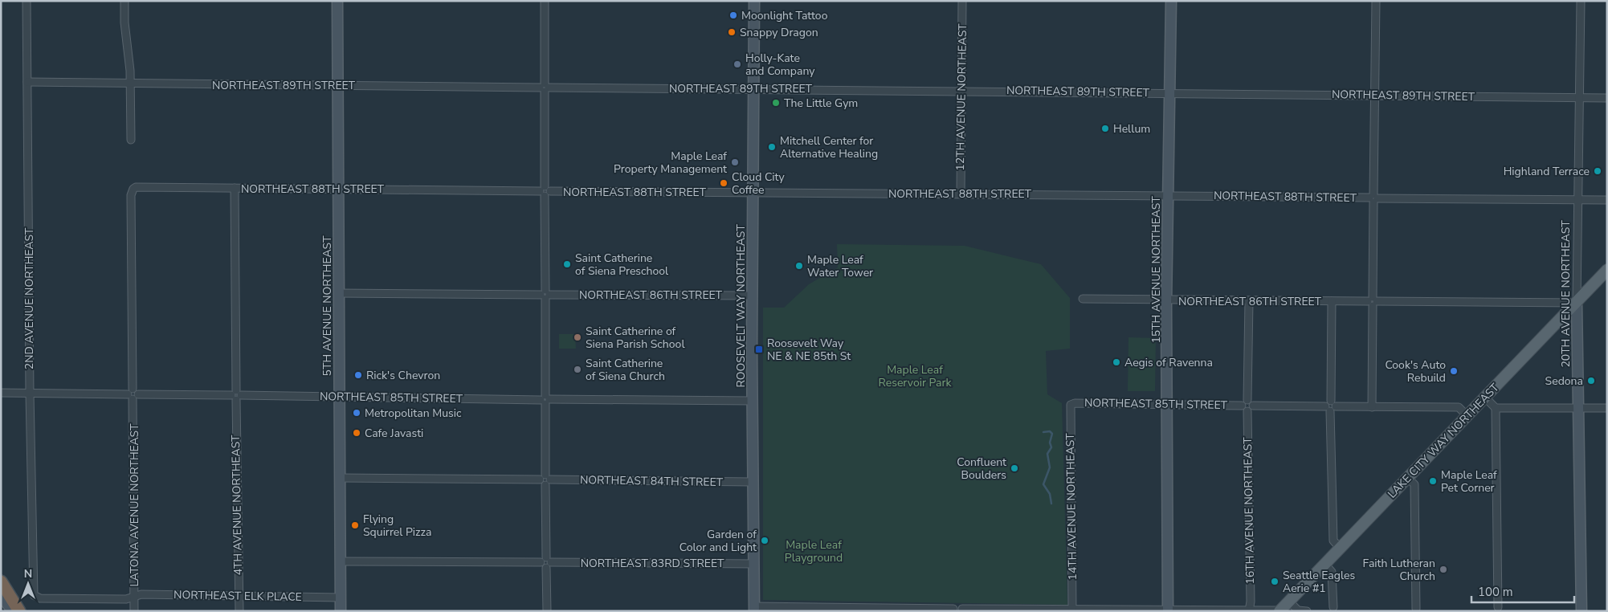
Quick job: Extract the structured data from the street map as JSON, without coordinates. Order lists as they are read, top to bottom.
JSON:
{
  "streets": {
    "main road": [
      "15TH AVENUE NORTHEAST",
      "20TH AVENUE NORTHEAST",
      "5TH AVENUE NORTHEAST",
      "ROOSEVELT WAY NORTHEAST",
      "LAKE CITY WAY NORTHEAST"
    ],
    "street": [
      "NORTHEAST 89TH STREET",
      "12TH AVENUE NORTHEAST",
      "NORTHEAST 88TH STREET",
      "NORTHEAST 86TH STREET",
      "2ND AVENUE NORTHEAST",
      "NORTHEAST 85TH STREET",
      "NORTHEAST 84TH STREET",
      "LATONA AVENUE NORTHEAST",
      "4TH AVENUE NORTHEAST",
      "14TH AVENUE NORTHEAST",
      "16TH AVENUE NORTHEAST",
      "NORTHEAST 83RD STREET",
      "NORTHEAST ELK PLACE"
    ]
  },
  "crossings": [
    ["NORTHEAST 89TH STREET", "12TH AVENUE NORTHEAST"],
    ["NORTHEAST 89TH STREET", "15TH AVENUE NORTHEAST"],
    ["NORTHEAST 89TH STREET", "20TH AVENUE NORTHEAST"],
    ["NORTHEAST 89TH STREET", "2ND AVENUE NORTHEAST"],
    ["NORTHEAST 89TH STREET", "5TH AVENUE NORTHEAST"],
    ["NORTHEAST 89TH STREET", "ROOSEVELT WAY NORTHEAST"],
    ["12TH AVENUE NORTHEAST", "NORTHEAST 88TH STREET"],
    ["NORTHEAST 88TH STREET", "15TH AVENUE NORTHEAST"],
    ["NORTHEAST 88TH STREET", "20TH AVENUE NORTHEAST"],
    ["NORTHEAST 88TH STREET", "5TH AVENUE NORTHEAST"],
    ["NORTHEAST 88TH STREET", "ROOSEVELT WAY NORTHEAST"],
    ["NORTHEAST 88TH STREET", "LATONA AVENUE NORTHEAST"],
    ["NORTHEAST 88TH STREET", "4TH AVENUE NORTHEAST"],
    ["15TH AVENUE NORTHEAST", "NORTHEAST 86TH STREET"],
    ["15TH AVENUE NORTHEAST", "NORTHEAST 85TH STREET"],
    ["20TH AVENUE NORTHEAST", "NORTHEAST 86TH STREET"],
    ["20TH AVENUE NORTHEAST", "LAKE CITY WAY NORTHEAST"],
    ["NORTHEAST 86TH STREET", "5TH AVENUE NORTHEAST"],
    ["NORTHEAST 86TH STREET", "ROOSEVELT WAY NORTHEAST"],
    ["NORTHEAST 86TH STREET", "LAKE CITY WAY NORTHEAST"],
    ["NORTHEAST 86TH STREET", "16TH AVENUE NORTHEAST"],
    ["2ND AVENUE NORTHEAST", "NORTHEAST 85TH STREET"],
    ["2ND AVENUE NORTHEAST", "NORTHEAST ELK PLACE"],
    ["5TH AVENUE NORTHEAST", "NORTHEAST 85TH STREET"],
    ["5TH AVENUE NORTHEAST", "NORTHEAST 84TH STREET"],
    ["5TH AVENUE NORTHEAST", "NORTHEAST 83RD STREET"],
    ["5TH AVENUE NORTHEAST", "NORTHEAST ELK PLACE"],
    ["ROOSEVELT WAY NORTHEAST", "NORTHEAST 85TH STREET"],
    ["ROOSEVELT WAY NORTHEAST", "NORTHEAST 84TH STREET"],
    ["ROOSEVELT WAY NORTHEAST", "NORTHEAST 83RD STREET"],
    ["NORTHEAST 85TH STREET", "LAKE CITY WAY NORTHEAST"],
    ["NORTHEAST 85TH STREET", "LATONA AVENUE NORTHEAST"],
    ["NORTHEAST 85TH STREET", "4TH AVENUE NORTHEAST"],
    ["NORTHEAST 85TH STREET", "14TH AVENUE NORTHEAST"],
    ["NORTHEAST 85TH STREET", "16TH AVENUE NORTHEAST"],
    ["LATONA AVENUE NORTHEAST", "NORTHEAST ELK PLACE"],
    ["4TH AVENUE NORTHEAST", "NORTHEAST ELK PLACE"]
  ],
  "parks": ["Maple Leaf Reservoir Park", "Maple Leaf Playground"],
  "places": {
    "other": [
      "Moonlight Tattoo",
      "Snappy Dragon",
      "Holly-Kate and Company",
      "The Little Gym",
      "Hellum",
      "Mitchell Center for Alternative Healing",
      "Maple Leaf Property Management",
      "Highland Terrace",
      "Cloud City Coffee",
      "Saint Catherine of Siena Preschool",
      "Maple Leaf Water Tower",
      "Saint Catherine of Siena Parish School",
      "Aegis of Ravenna",
      "Saint Catherine of Siena Church",
      "Cook's Auto Rebuild",
      "Rick's Chevron",
      "Sedona",
      "Metropolitan Music",
      "Cafe Javasti",
      "Confluent Boulders",
      "Maple Leaf Pet Corner",
      "Flying Squirrel Pizza",
      "Garden of Color and Light",
      "Faith Lutheran Church",
      "Seattle Eagles Aerie #1"
    ],
    "transit": ["Roosevelt Way NE & NE 85th St"]
  },
  "scale_bar": "100 m",
  "north": "top"
}
